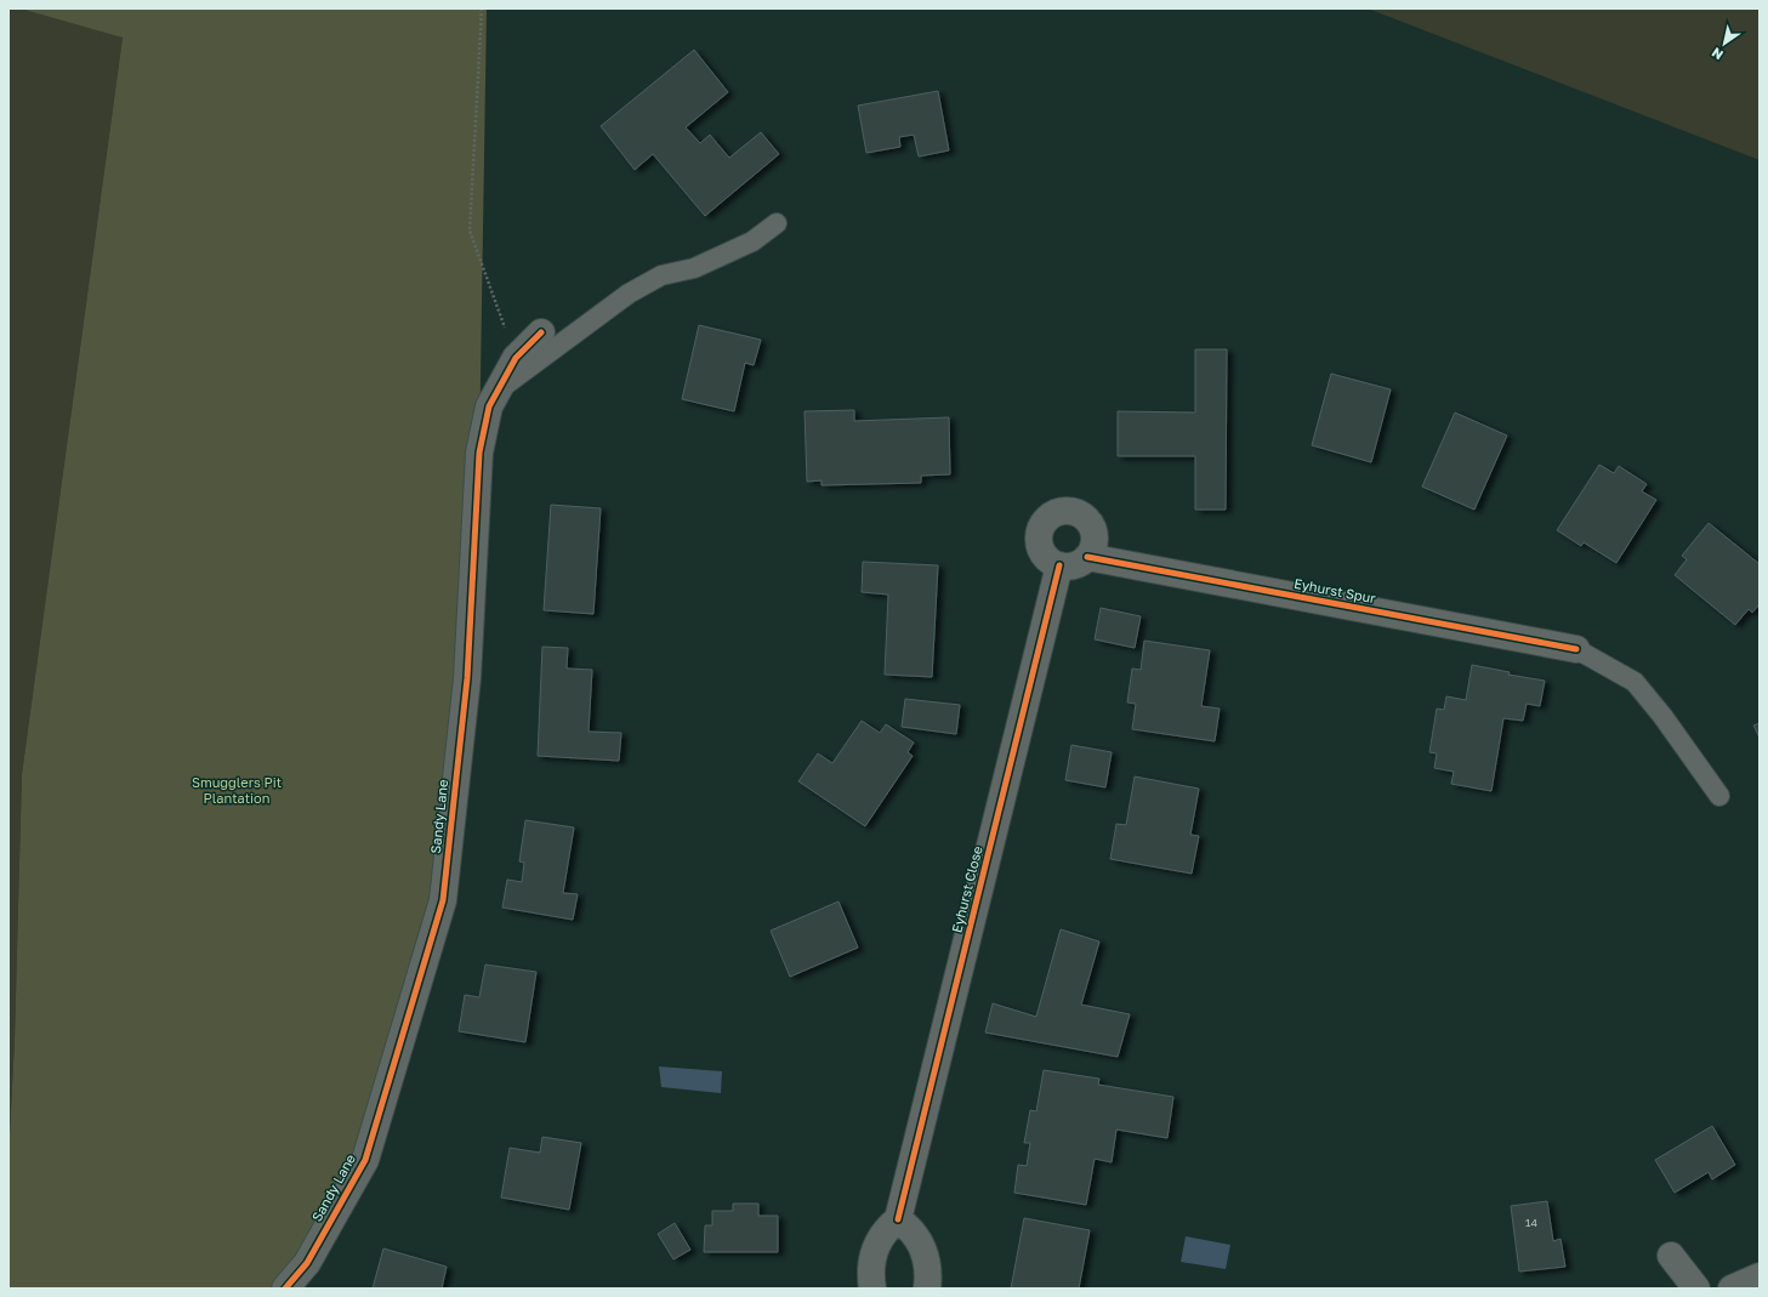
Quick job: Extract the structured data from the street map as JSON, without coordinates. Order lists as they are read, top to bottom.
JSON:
{
  "streets": {
    "street": ["Eyhurst Spur", "Sandy Lane", "Eyhurst Close"]
  },
  "crossings": [
    ["Eyhurst Spur", "Eyhurst Close"]
  ],
  "parks": ["Smugglers Pit Plantation"],
  "house_numbers": ["14"],
  "north": "bottom left"
}
